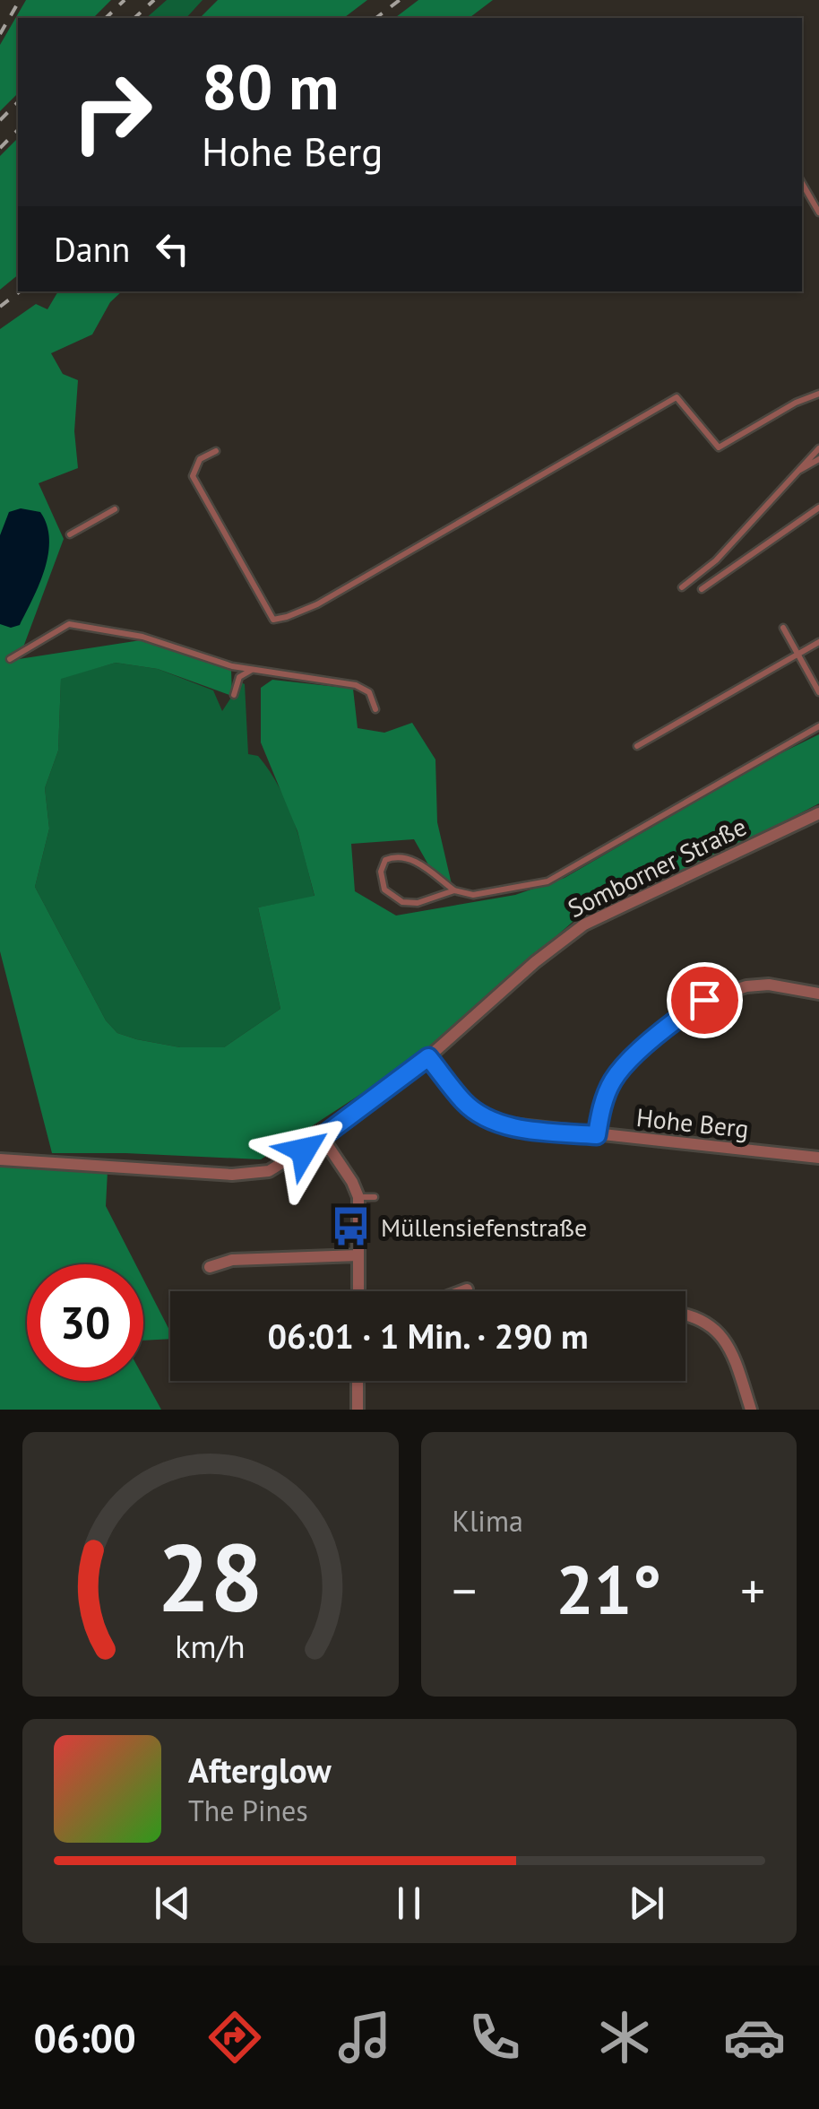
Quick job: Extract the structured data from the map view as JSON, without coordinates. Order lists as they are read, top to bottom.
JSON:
{
  "streets": {
    "street": ["Somborner Straße", "Hohe Berg"]
  },
  "crossings": [
    ["Somborner Straße", "Hohe Berg"]
  ],
  "places": {
    "bus stop": ["Müllensiefenstraße"]
  },
  "page": {
    "turn": ["80 m", "Hohe Berg"],
    "then": "Dann",
    "limit": "30",
    "trip": "06:01 · 1 Min. · 290 m",
    "tile": "Klima",
    "heat": ["−", "21°", "+"],
    "song": ["Afterglow", "The Pines"],
    "tabs": "06:00",
    "gauge": ["28", "km/h"]
  }
}
